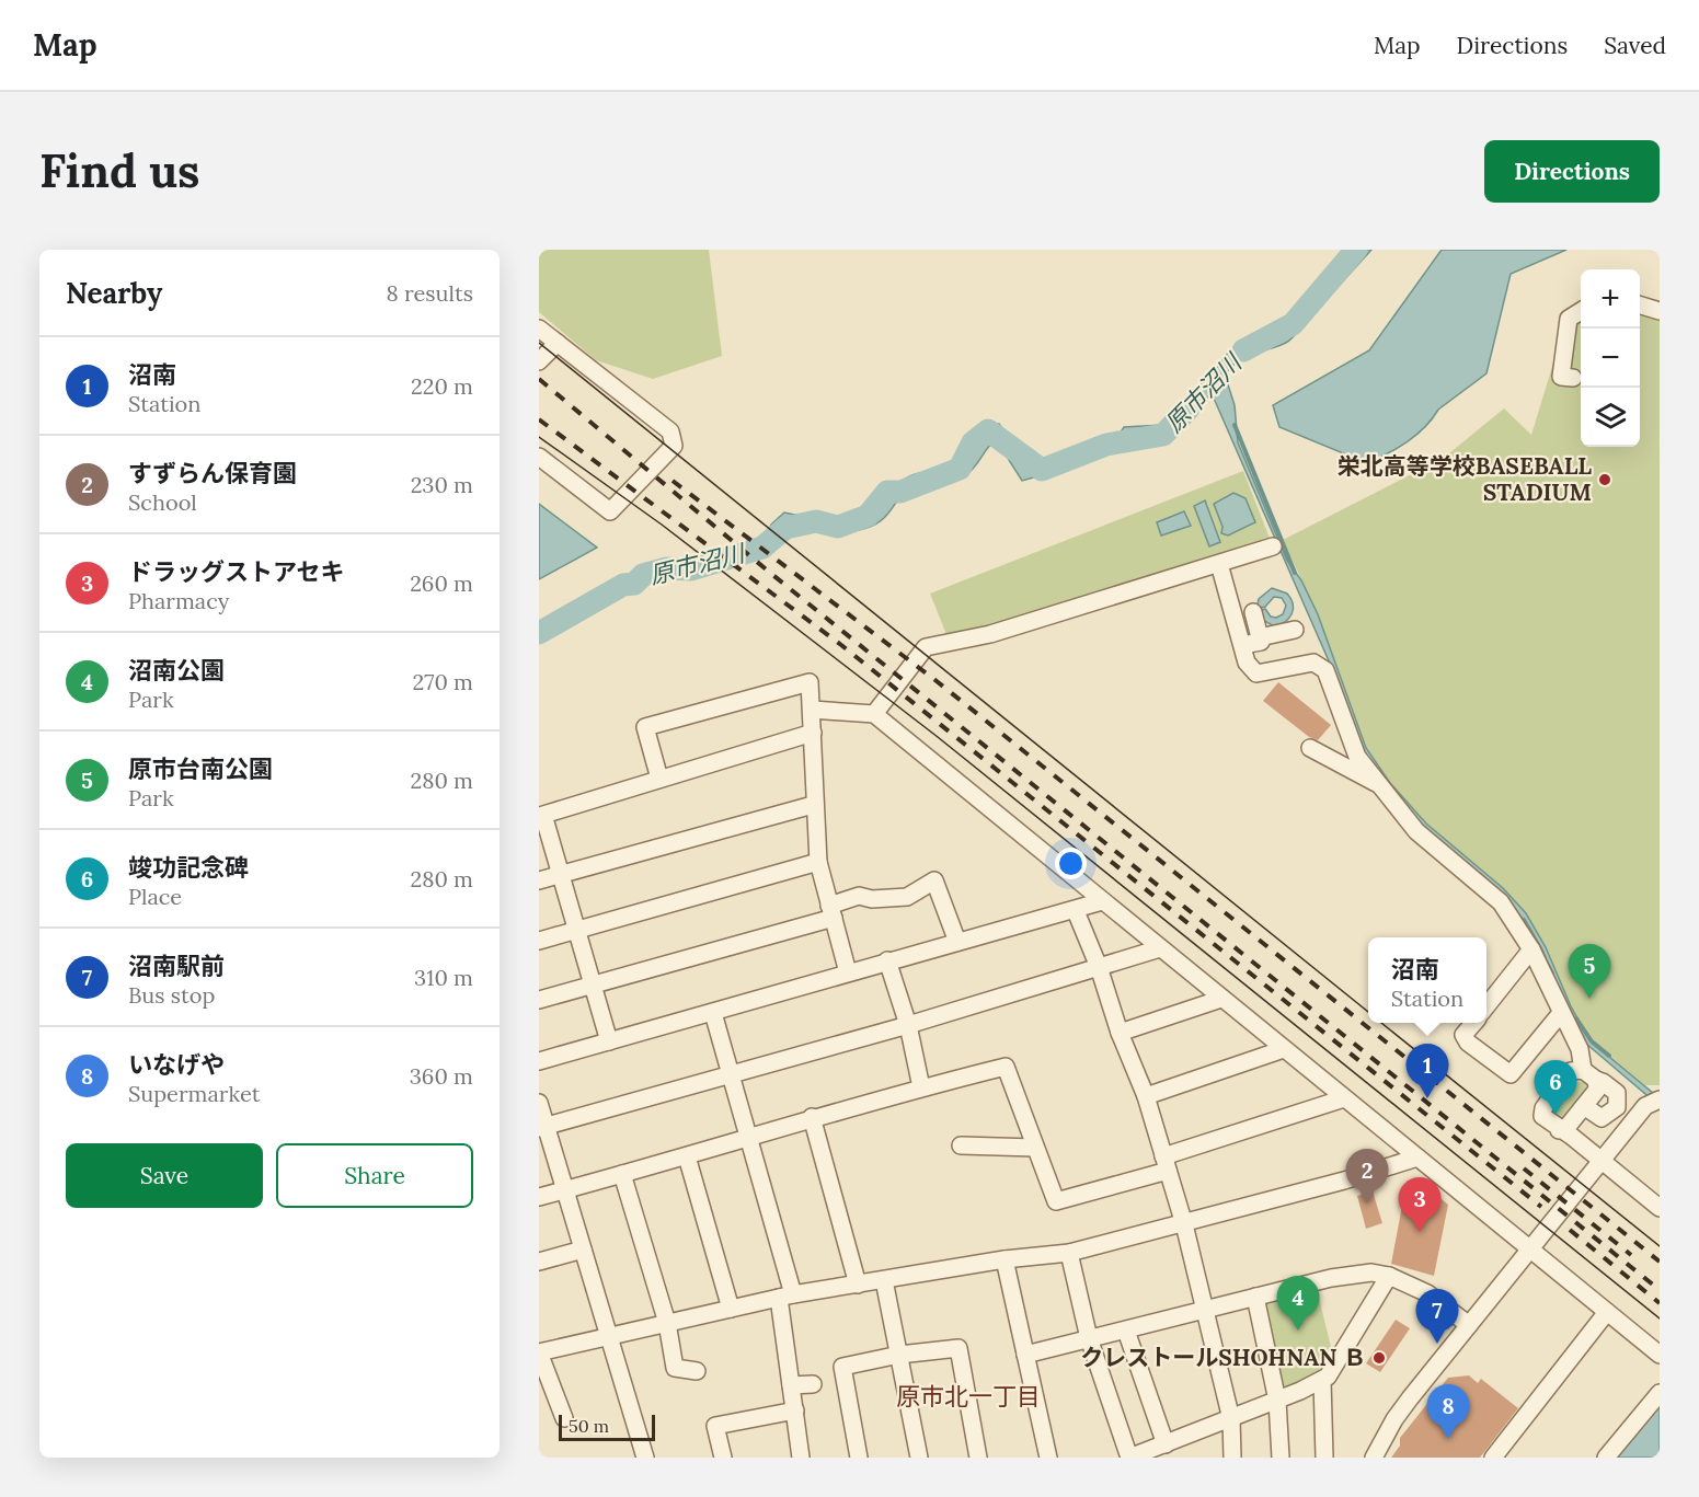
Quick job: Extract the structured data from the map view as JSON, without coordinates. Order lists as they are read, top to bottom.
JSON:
{
  "districts": ["原市北一丁目"],
  "water": ["原市沼川"],
  "places": ["栄北高等学校BASEBALL STADIUM", "クレストールSHOHNAN Ｂ"],
  "scale_bar": "50 m",
  "page": {
    "header": "Map",
    "nav": ["Map", "Directions", "Saved"],
    "buttons": [
      "Directions",
      ["Save", "Share"]
    ],
    "title": "Find us",
    "heading": ["Nearby", "8 results"],
    "map_buttons": ["+", "−"],
    "list": [
      {
        "mark": "1",
        "name": "沼南",
        "note": "Station",
        "value": "220 m"
      },
      {
        "mark": "2",
        "name": "すずらん保育園",
        "note": "School",
        "value": "230 m"
      },
      {
        "mark": "3",
        "name": "ドラッグストアセキ",
        "note": "Pharmacy",
        "value": "260 m"
      },
      {
        "mark": "4",
        "name": "沼南公園",
        "note": "Park",
        "value": "270 m"
      },
      {
        "mark": "5",
        "name": "原市台南公園",
        "note": "Park",
        "value": "280 m"
      },
      {
        "mark": "6",
        "name": "竣功記念碑",
        "note": "Place",
        "value": "280 m"
      },
      {
        "mark": "7",
        "name": "沼南駅前",
        "note": "Bus stop",
        "value": "310 m"
      },
      {
        "mark": "8",
        "name": "いなげや",
        "note": "Supermarket",
        "value": "360 m"
      }
    ],
    "popup": ["沼南", "Station"],
    "pins": [
      "5",
      "1",
      "6",
      "2",
      "3",
      "4",
      "7",
      "8"
    ],
    "scale": "50 m"
  }
}
